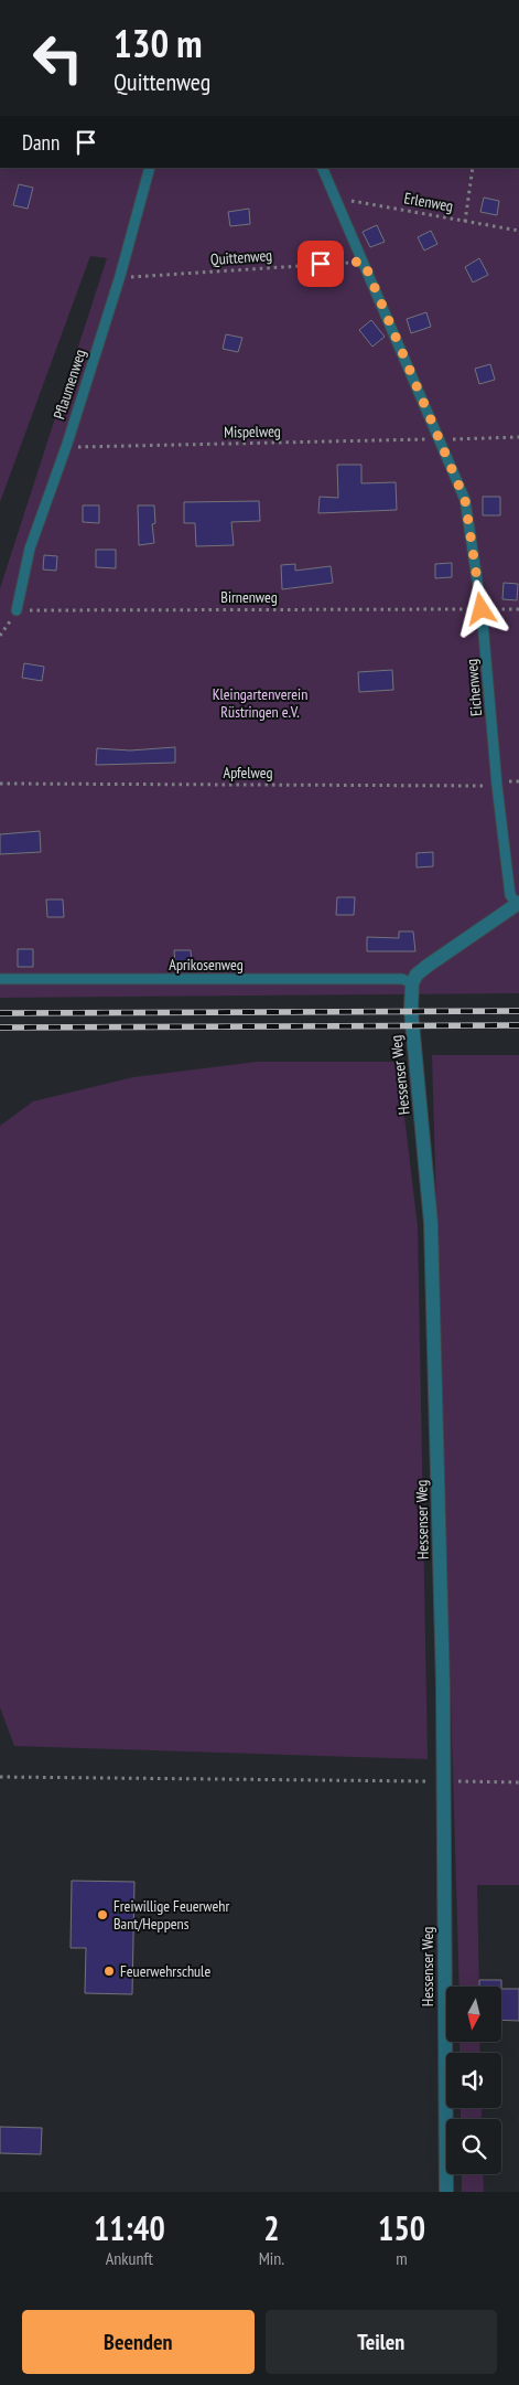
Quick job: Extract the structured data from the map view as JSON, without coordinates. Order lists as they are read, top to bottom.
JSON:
{
  "streets": {
    "street": ["Hessenser Weg"],
    "lane": ["Pflaumenweg", "Eichenweg", "Aprikosenweg"],
    "path": [
      "Erlenweg",
      "Quittenweg",
      "Mispelweg",
      "Birnenweg",
      "Apfelweg"
    ]
  },
  "crossings": [
    ["Erlenweg", "Eichenweg"],
    ["Quittenweg", "Pflaumenweg"],
    ["Quittenweg", "Eichenweg"],
    ["Pflaumenweg", "Mispelweg"],
    ["Pflaumenweg", "Birnenweg"],
    ["Mispelweg", "Eichenweg"],
    ["Birnenweg", "Eichenweg"],
    ["Eichenweg", "Apfelweg"],
    ["Aprikosenweg", "Hessenser Weg"]
  ],
  "parks": ["Kleingartenverein Rüstringen e.V."],
  "places": ["Freiwillige Feuerwehr Bant/Heppens", "Feuerwehrschule"],
  "north": "bottom",
  "page": {
    "turn": ["130 m", "Quittenweg"],
    "then": "Dann",
    "eta": [
      "11:40",
      "Ankunft",
      "2",
      "Min.",
      "150",
      "m"
    ],
    "buttons": ["Beenden", "Teilen"]
  }
}
